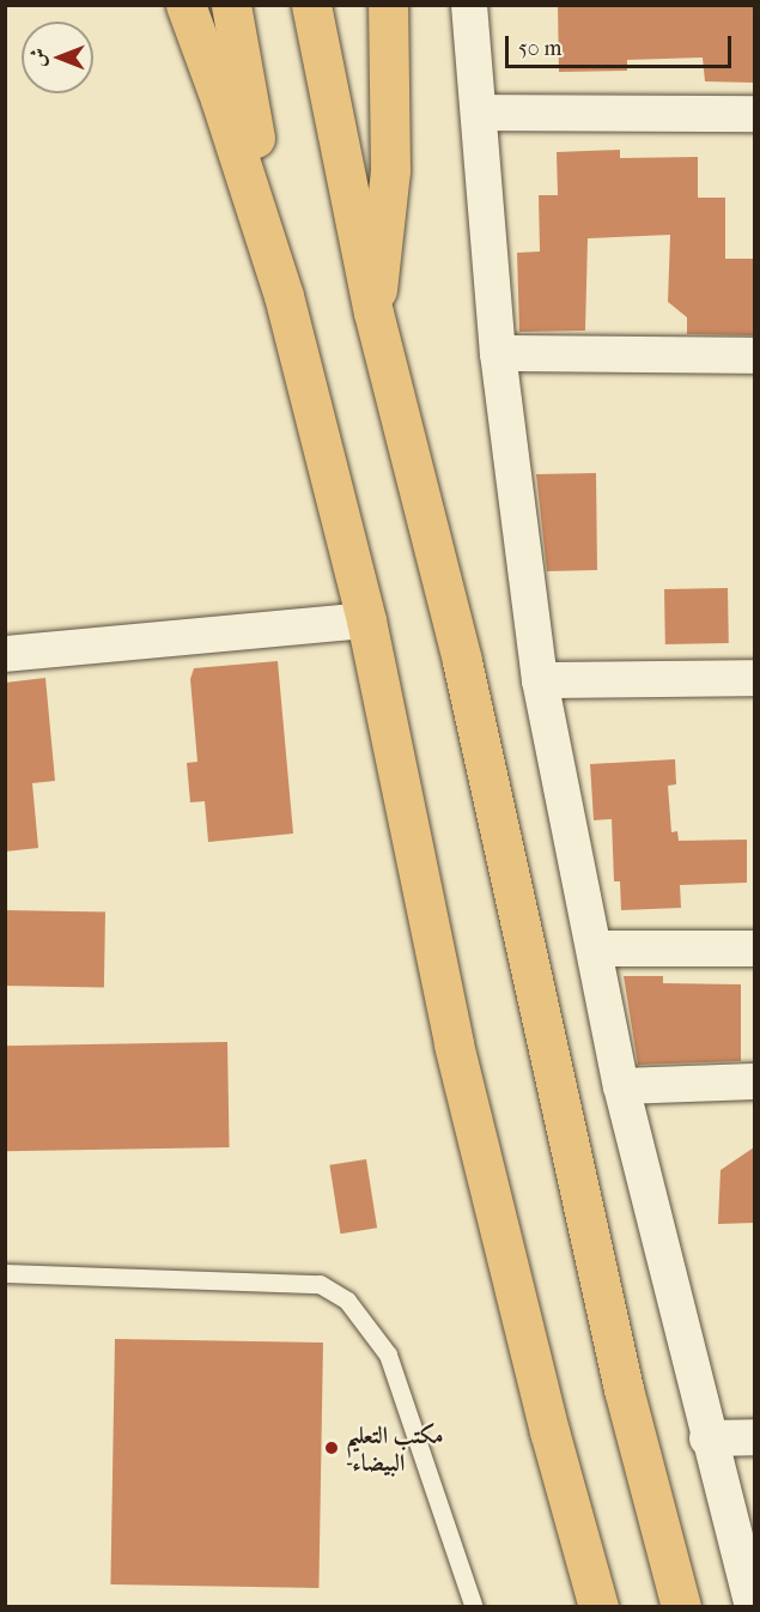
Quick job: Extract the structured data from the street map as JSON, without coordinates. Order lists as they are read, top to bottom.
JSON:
{
  "places": ["مكتب التعليم -البيضاء"],
  "scale_bar": "50 m",
  "north": "left"
}
